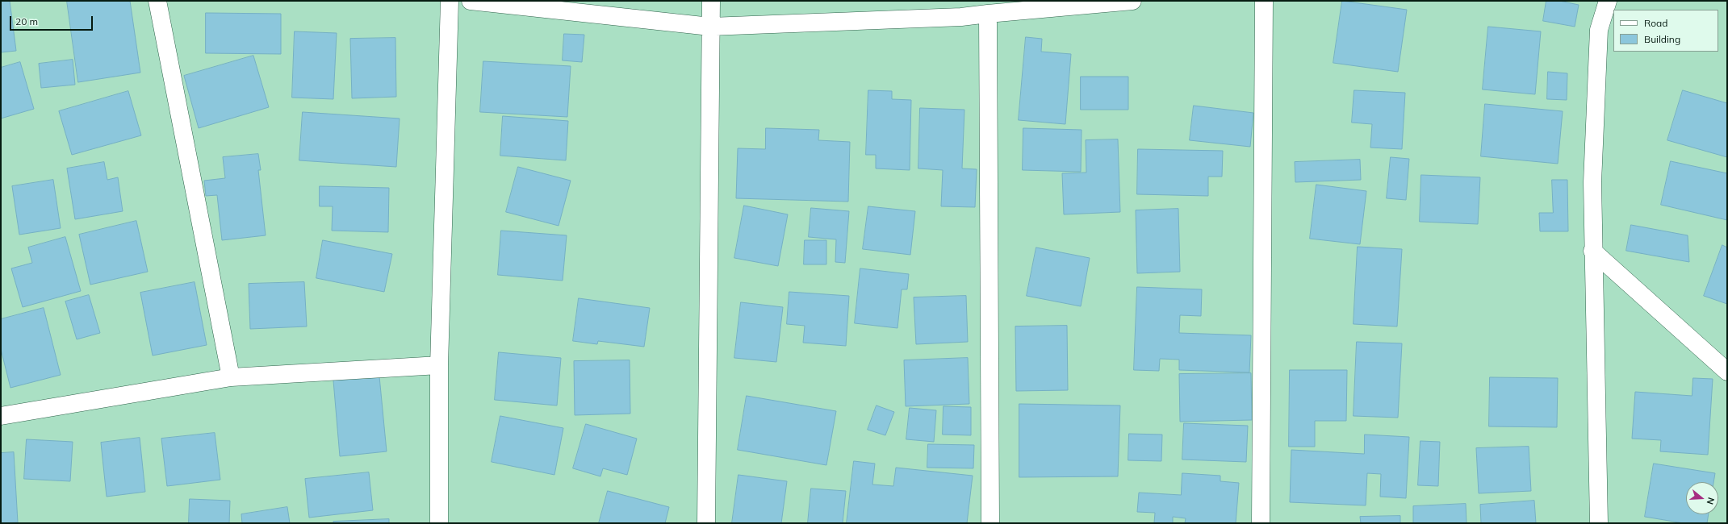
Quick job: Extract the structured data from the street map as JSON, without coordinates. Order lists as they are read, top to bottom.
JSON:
{
  "legend": ["Road", "Building"],
  "scale_bar": "20 m",
  "north": "right"
}
